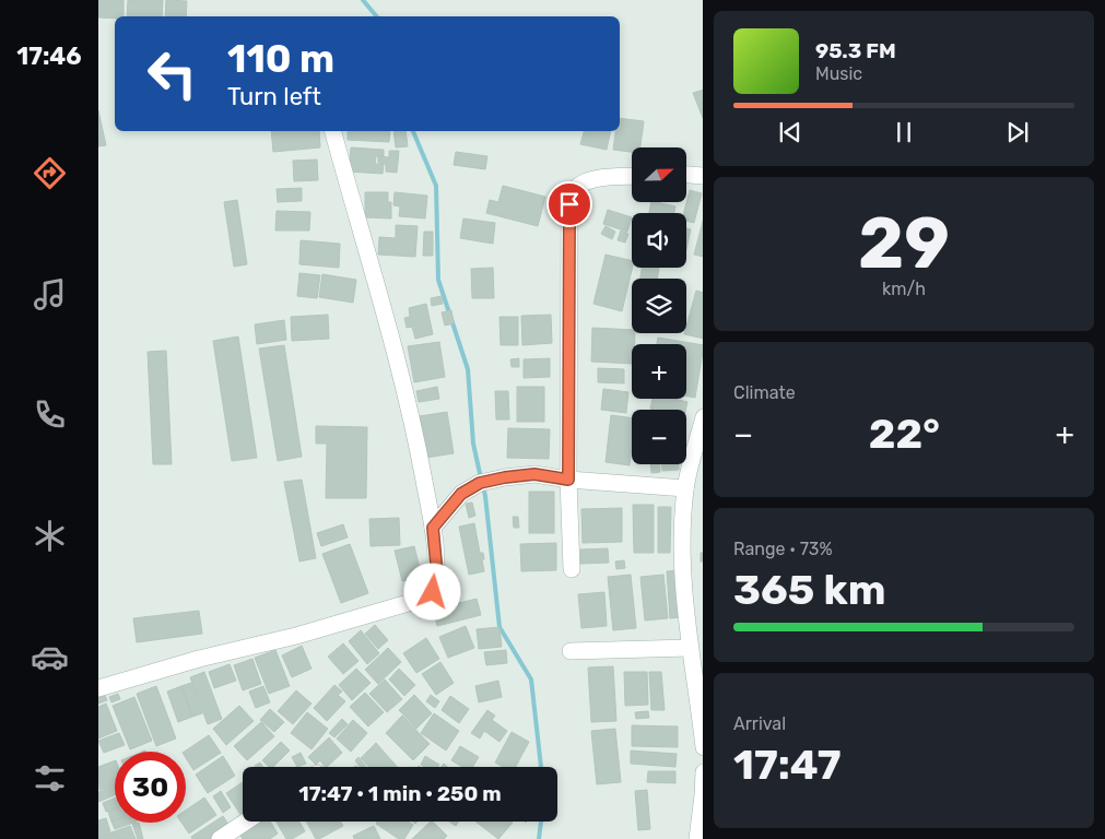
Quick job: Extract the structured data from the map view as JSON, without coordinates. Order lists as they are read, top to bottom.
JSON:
{
  "north": "right",
  "page": {
    "tabs": "17:46",
    "turn": ["110 m", "Turn left"],
    "song": ["95.3 FM", "Music"],
    "map_buttons": ["+", "−"],
    "tile": [
      ["29", "km/h"],
      "Climate",
      ["Range · 73%", "365 km"],
      ["Arrival", "17:47"]
    ],
    "heat": ["−", "22°", "+"],
    "limit": "30",
    "trip": "17:47 · 1 min · 250 m"
  }
}
